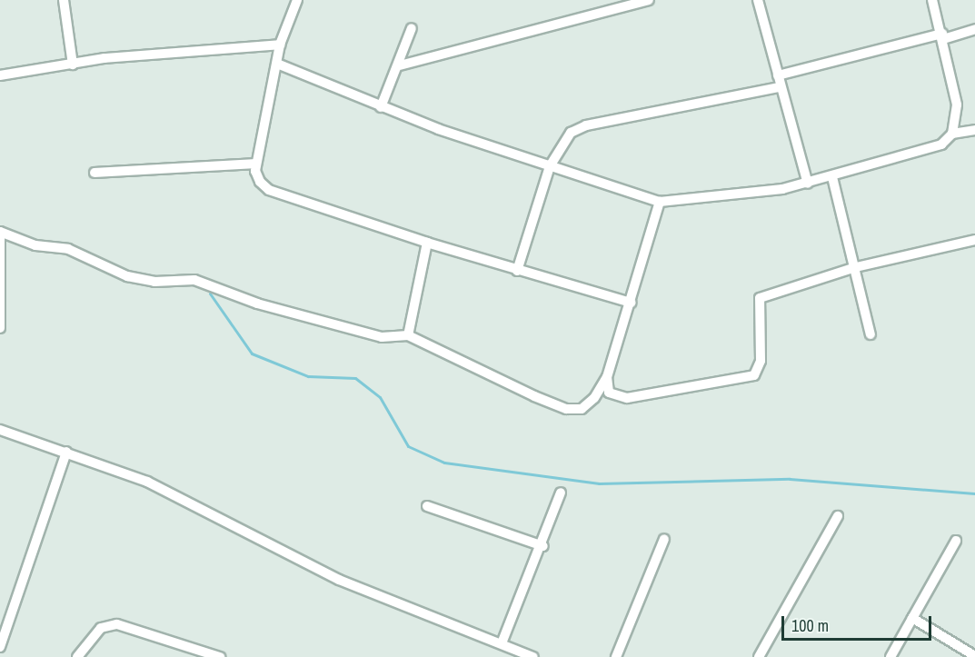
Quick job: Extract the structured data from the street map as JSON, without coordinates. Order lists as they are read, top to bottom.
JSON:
{
  "scale_bar": "100 m"
}
